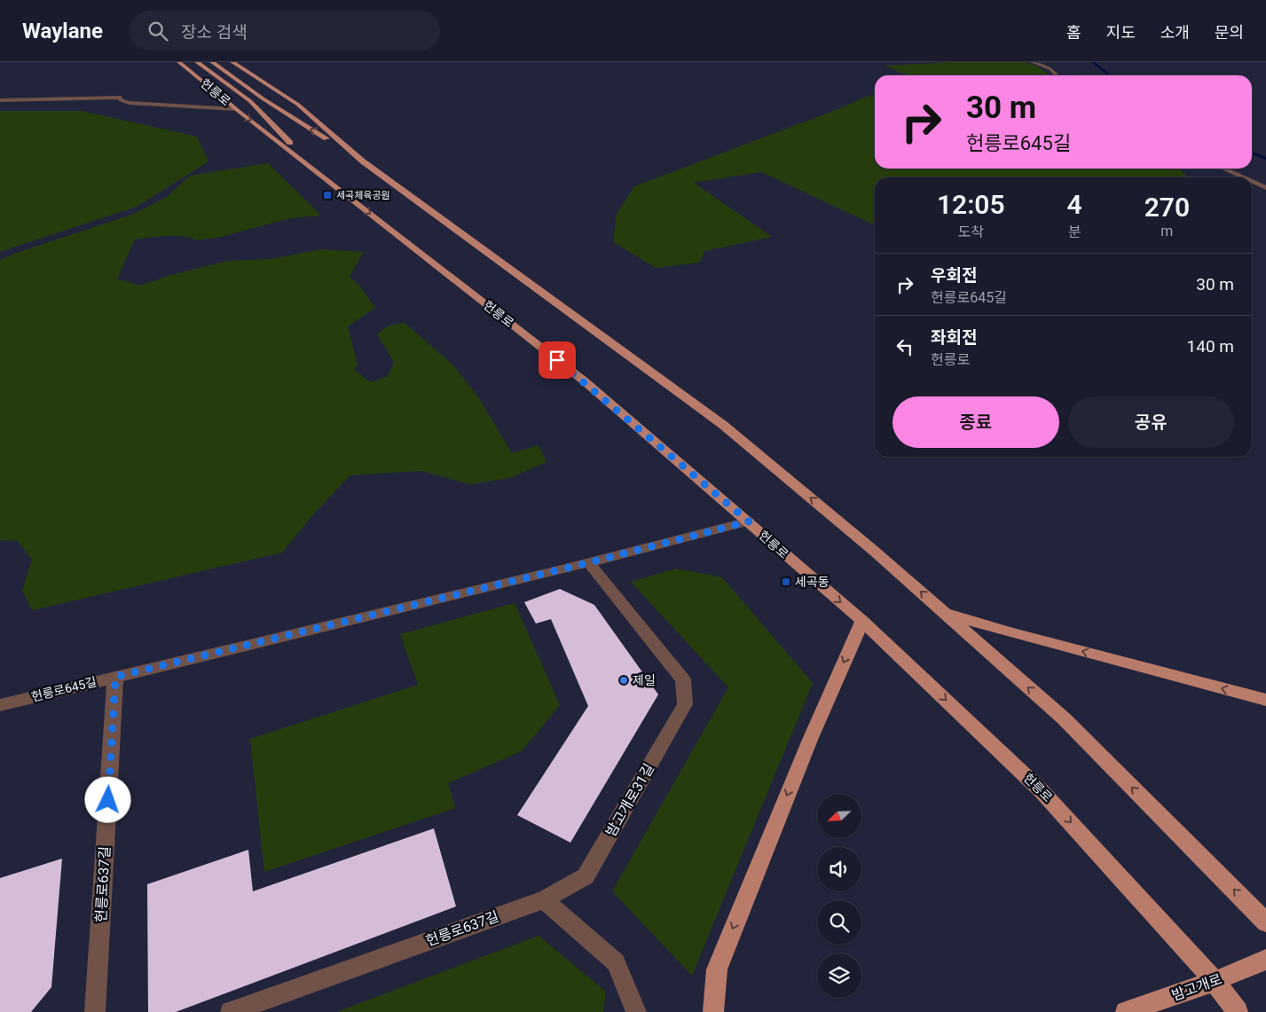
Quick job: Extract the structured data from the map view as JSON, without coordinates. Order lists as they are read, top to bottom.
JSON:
{
  "streets": {
    "main road": ["헌릉로", "밤고개로"],
    "street": ["헌릉로645길", "밤고개로31길", "헌릉로637길"]
  },
  "crossings": [
    ["헌릉로", "헌릉로645길"],
    ["헌릉로", "밤고개로"],
    ["헌릉로645길", "밤고개로31길"],
    ["헌릉로645길", "헌릉로637길"],
    ["밤고개로31길", "헌릉로637길"]
  ],
  "places": {
    "transit": ["세곡체육공원", "세곡동"],
    "other": ["제일"]
  },
  "north": "bottom left",
  "page": {
    "header": "Waylane",
    "search": "장소 검색",
    "nav": [
      "홈",
      "지도",
      "소개",
      "문의"
    ],
    "turn": ["30 m", "헌릉로645길"],
    "eta": [
      "12:05",
      "도착",
      "4",
      "분",
      "270",
      "m"
    ],
    "list": [
      {
        "name": "우회전",
        "note": "헌릉로645길",
        "value": "30 m"
      },
      {
        "name": "좌회전",
        "note": "헌릉로",
        "value": "140 m"
      }
    ],
    "buttons": ["종료", "공유"]
  }
}
